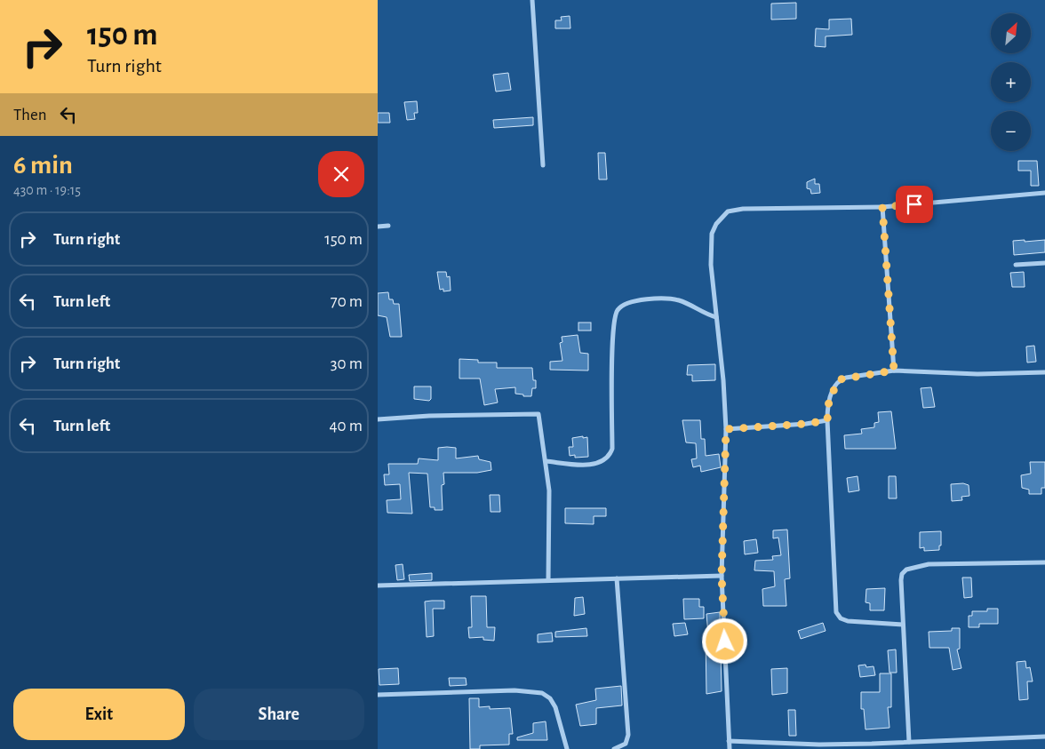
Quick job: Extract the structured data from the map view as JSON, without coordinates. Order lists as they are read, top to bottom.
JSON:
{
  "north": "top right",
  "page": {
    "turn": ["150 m", "Turn right"],
    "map_buttons": ["+", "−"],
    "then": "Then",
    "heading": ["6 min", "430 m · 19:15"],
    "list": [
      {
        "name": "Turn right",
        "value": "150 m"
      },
      {
        "name": "Turn left",
        "value": "70 m"
      },
      {
        "name": "Turn right",
        "value": "30 m"
      },
      {
        "name": "Turn left",
        "value": "40 m"
      }
    ],
    "buttons": ["Exit", "Share"]
  }
}
